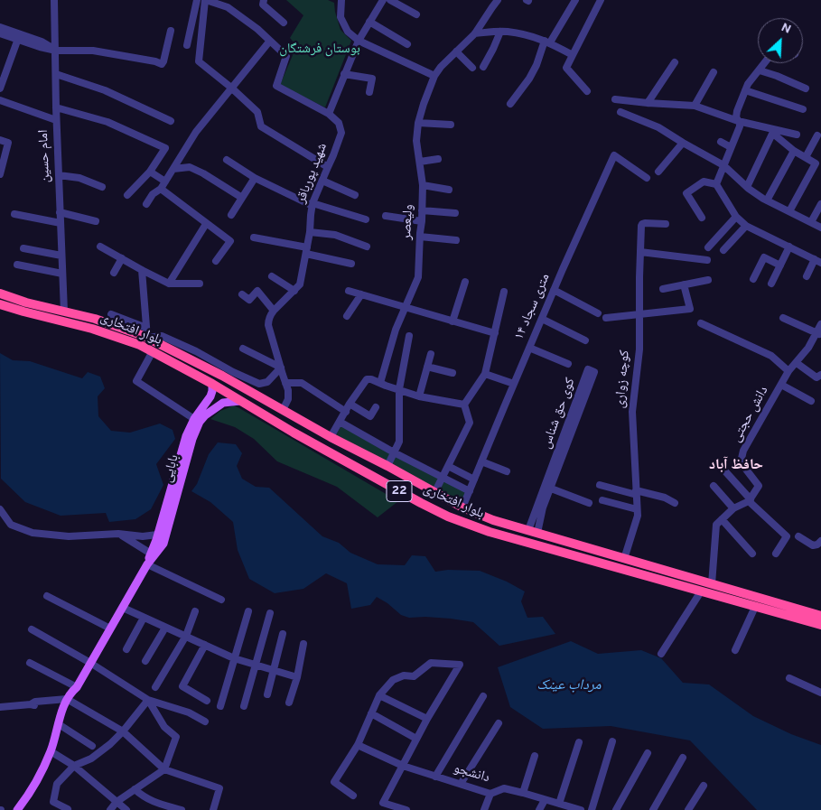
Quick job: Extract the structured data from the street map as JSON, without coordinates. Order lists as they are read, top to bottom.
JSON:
{
  "streets": {
    "highway": ["بلوار افتخاری", "22"],
    "main road": ["بابایی"],
    "street": [
      "امام حسین",
      "شهید پورباقر",
      "ولیعصر",
      "۱۴ متری سجاد",
      "کوچه زواری",
      "کوی حق شناس",
      "دانش حجتی",
      "دانشجو"
    ]
  },
  "crossings": [
    ["امام حسین", "بلوار افتخاری"],
    ["۱۴ متری سجاد", "بلوار افتخاری"],
    ["بلوار افتخاری", "کوچه زواری"],
    ["بلوار افتخاری", "کوی حق شناس"],
    ["بلوار افتخاری", "بابایی"]
  ],
  "districts": ["حافظ آباد"],
  "water": ["مرداب عینک"],
  "parks": ["بوستان فرشتگان"],
  "north": "top right"
}
